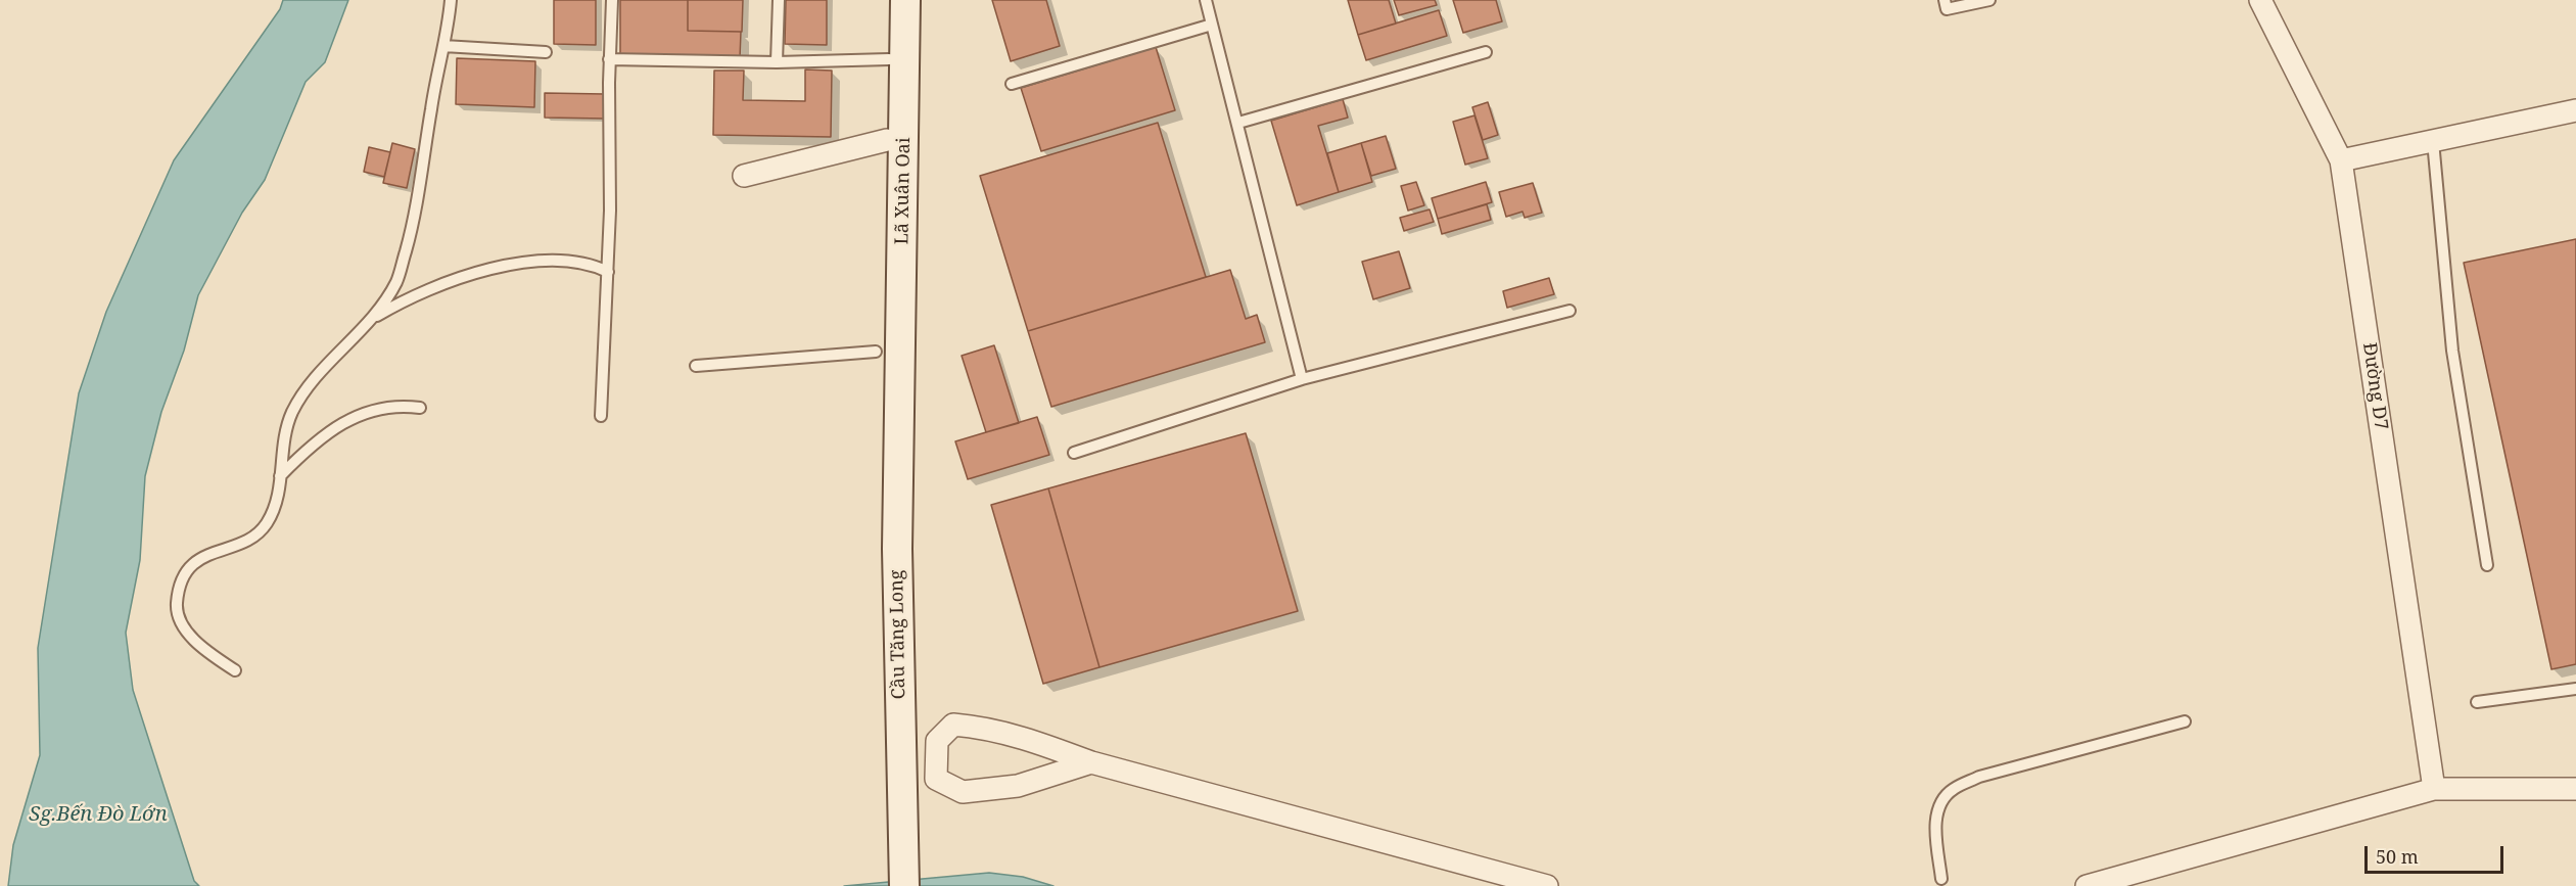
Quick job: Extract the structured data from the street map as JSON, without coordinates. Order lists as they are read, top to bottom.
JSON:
{
  "streets": {
    "main road": ["Lã Xuân Oai", "Cầu Tăng Long"],
    "street": ["Đường D7"]
  },
  "crossings": [
    ["Lã Xuân Oai", "Cầu Tăng Long"]
  ],
  "water": ["Sg.Bến Đò Lớn"],
  "scale_bar": "50 m"
}
